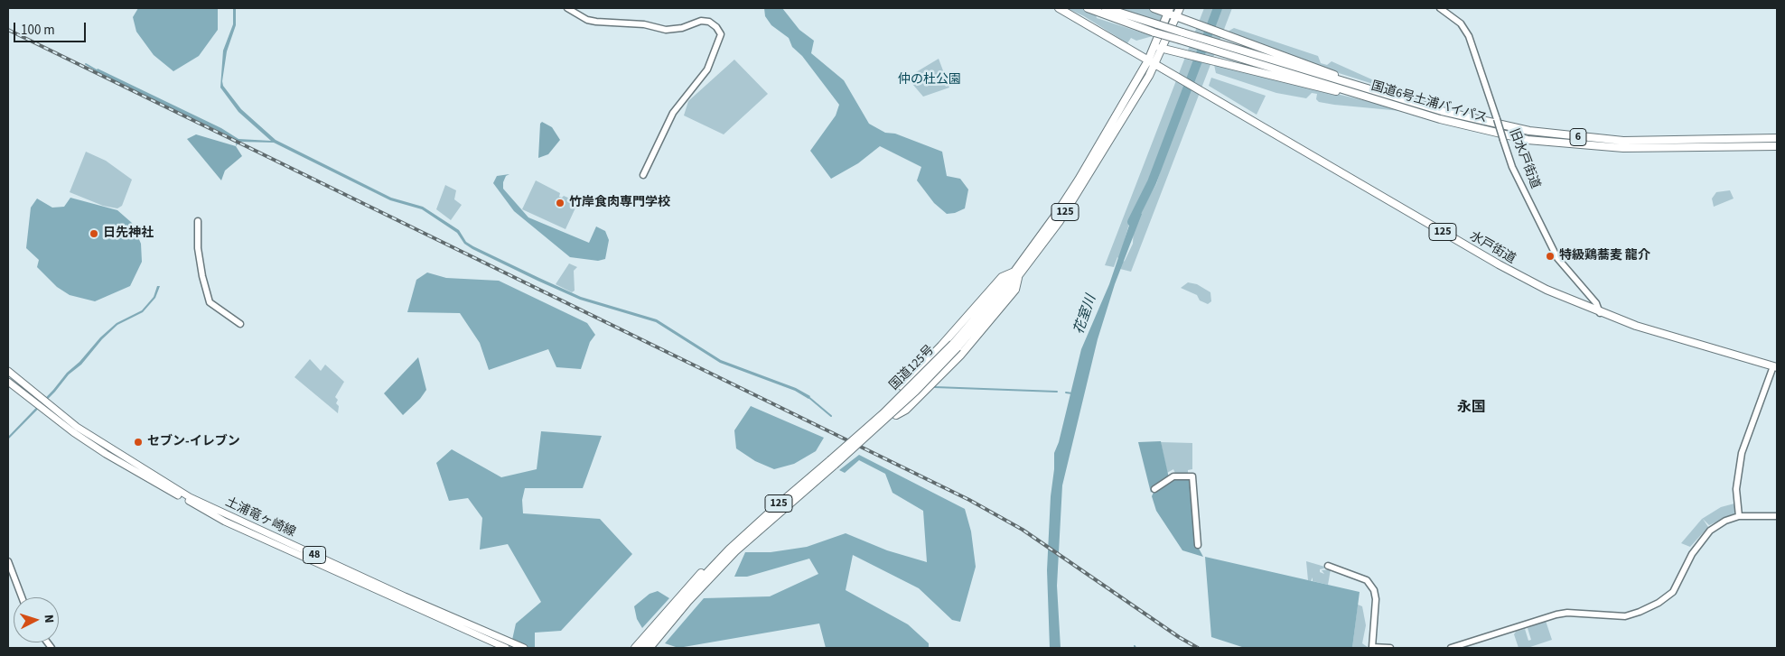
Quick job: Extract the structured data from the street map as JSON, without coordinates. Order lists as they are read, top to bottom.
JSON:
{
  "streets": {
    "highway": [
      "国道6号土浦バイパス",
      "6",
      "125",
      "水戸街道",
      "国道125号"
    ],
    "main road": ["土浦竜ヶ崎線", "48"],
    "street": ["旧水戸街道"]
  },
  "crossings": [
    ["旧水戸街道", "水戸街道"],
    ["水戸街道", "国道125号"]
  ],
  "districts": ["永国"],
  "water": ["花室川"],
  "parks": ["仲の杜公園"],
  "places": [
    "竹岸食肉専門学校",
    "日先神社",
    "特級鶏蕎麦 龍介",
    "セブン-イレブン"
  ],
  "scale_bar": "100 m",
  "north": "right"
}
